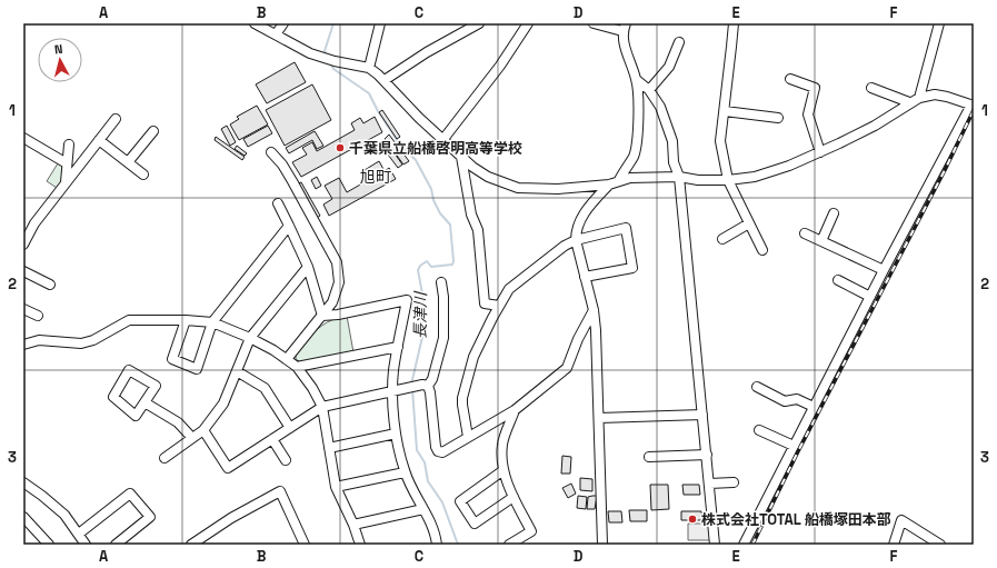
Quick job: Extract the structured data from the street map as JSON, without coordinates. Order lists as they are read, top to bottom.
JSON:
{
  "districts": ["旭町"],
  "water": ["長津川"],
  "places": ["千葉県立船橋啓明高等学校", "株式会社TOTAL 船橋塚田本部"],
  "north": "top",
  "grid": {
    "columns": [
      "A",
      "B",
      "C",
      "D",
      "E",
      "F"
    ],
    "rows": ["1", "2", "3"]
  }
}
